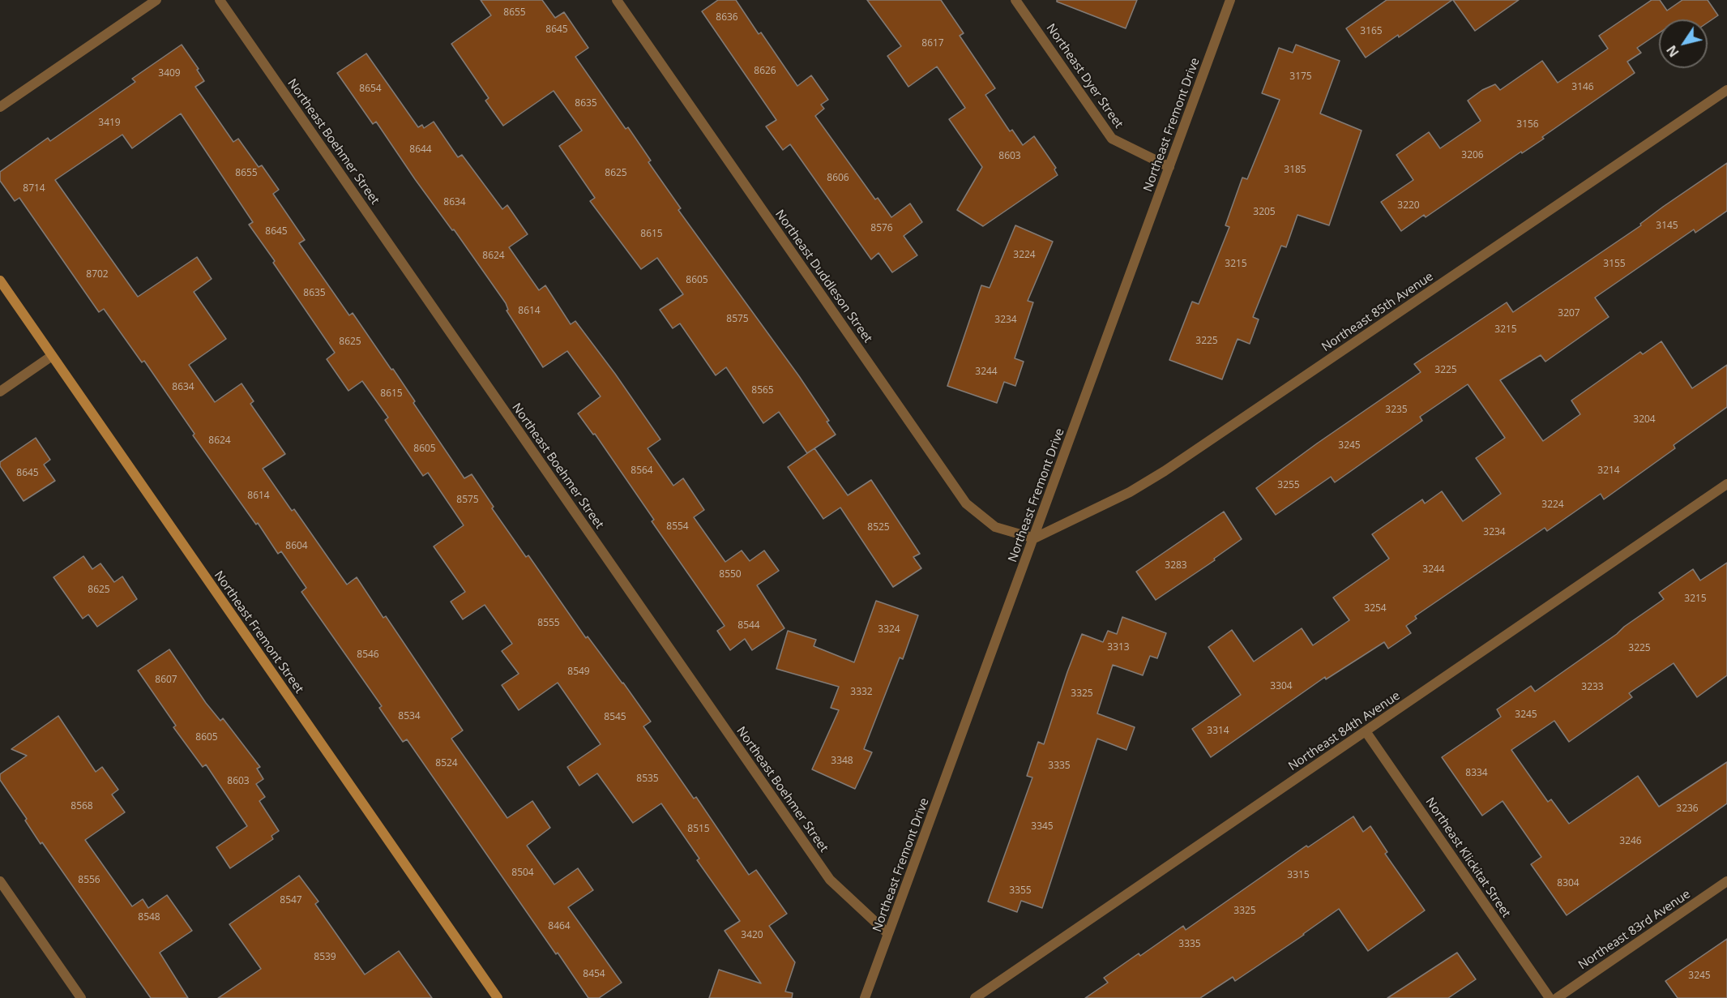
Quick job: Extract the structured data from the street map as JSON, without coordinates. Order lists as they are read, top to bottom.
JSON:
{
  "streets": {
    "street": [
      "Northeast Dyer Street",
      "Northeast Fremont Drive",
      "Northeast Boehmer Street",
      "Northeast Duddleson Street",
      "Northeast 85th Avenue",
      "Northeast Fremont Street",
      "Northeast 84th Avenue",
      "Northeast Klickitat Street",
      "Northeast 83rd Avenue"
    ]
  },
  "crossings": [
    ["Northeast Dyer Street", "Northeast Fremont Drive"],
    ["Northeast Fremont Drive", "Northeast Boehmer Street"],
    ["Northeast Fremont Drive", "Northeast Duddleson Street"],
    ["Northeast Fremont Drive", "Northeast 85th Avenue"],
    ["Northeast Duddleson Street", "Northeast 85th Avenue"],
    ["Northeast 84th Avenue", "Northeast Klickitat Street"]
  ],
  "house_numbers": [
    "8655",
    "8636",
    "8645",
    "3165",
    "8617",
    "8626",
    "3409",
    "3175",
    "3146",
    "8654",
    "8635",
    "3419",
    "3156",
    "8644",
    "3206",
    "8603",
    "3185",
    "8655",
    "8625",
    "8606",
    "8714",
    "8634",
    "3220",
    "3205",
    "3145",
    "8576",
    "8645",
    "8615",
    "3224",
    "8624",
    "3215",
    "3155",
    "8702",
    "8605",
    "8635",
    "8614",
    "3207",
    "8575",
    "3234",
    "3215",
    "3225",
    "8625",
    "3225",
    "3244",
    "8634",
    "8565",
    "8615",
    "3235",
    "3204",
    "8624",
    "3245",
    "8605",
    "8564",
    "3214",
    "8645",
    "3255",
    "8614",
    "8575",
    "3224",
    "8554",
    "8525",
    "3234",
    "8604",
    "3283",
    "3244",
    "8550",
    "8625",
    "3215",
    "3254",
    "8555",
    "8544",
    "3324",
    "3313",
    "3225",
    "8546",
    "8549",
    "8607",
    "3304",
    "3233",
    "3332",
    "3325",
    "3245",
    "8534",
    "8545",
    "3314",
    "8605",
    "3348",
    "8524",
    "3335",
    "8334",
    "8535",
    "8603",
    "8568",
    "3236",
    "3345",
    "8515",
    "3246",
    "8504",
    "3315",
    "8556",
    "8304",
    "3355",
    "8547",
    "3325",
    "8548",
    "8464",
    "3420",
    "3335",
    "8539",
    "8454",
    "3245"
  ],
  "north": "bottom left"
}
